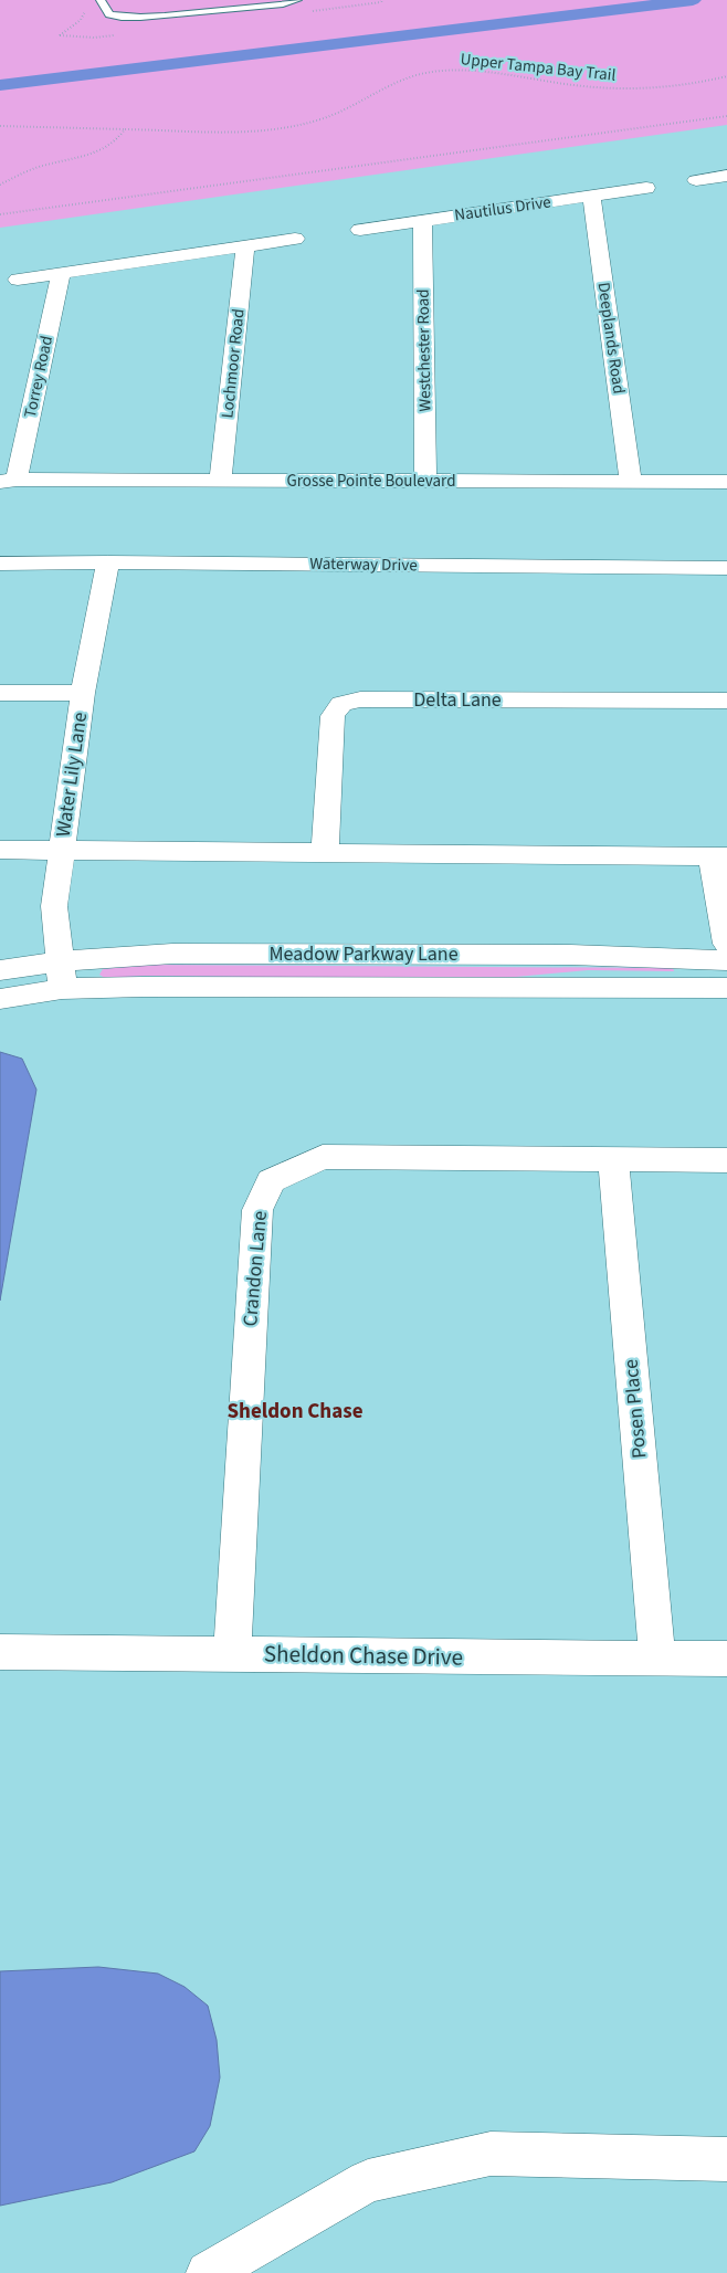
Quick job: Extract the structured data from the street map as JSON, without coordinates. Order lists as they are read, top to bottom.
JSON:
{
  "streets": {
    "street": [
      "Nautilus Drive",
      "Deeplands Road",
      "Westchester Road",
      "Lochmoor Road",
      "Torrey Road",
      "Grosse Pointe Boulevard",
      "Waterway Drive",
      "Delta Lane",
      "Water Lily Lane",
      "Meadow Parkway Lane",
      "Crandon Lane",
      "Posen Place",
      "Sheldon Chase Drive"
    ],
    "path": ["Upper Tampa Bay Trail"]
  },
  "crossings": [
    ["Nautilus Drive", "Deeplands Road"],
    ["Nautilus Drive", "Westchester Road"],
    ["Deeplands Road", "Grosse Pointe Boulevard"],
    ["Westchester Road", "Grosse Pointe Boulevard"],
    ["Lochmoor Road", "Grosse Pointe Boulevard"],
    ["Torrey Road", "Grosse Pointe Boulevard"],
    ["Waterway Drive", "Water Lily Lane"],
    ["Water Lily Lane", "Meadow Parkway Lane"],
    ["Crandon Lane", "Posen Place"],
    ["Crandon Lane", "Sheldon Chase Drive"],
    ["Posen Place", "Sheldon Chase Drive"]
  ],
  "districts": ["Sheldon Chase"]
}
